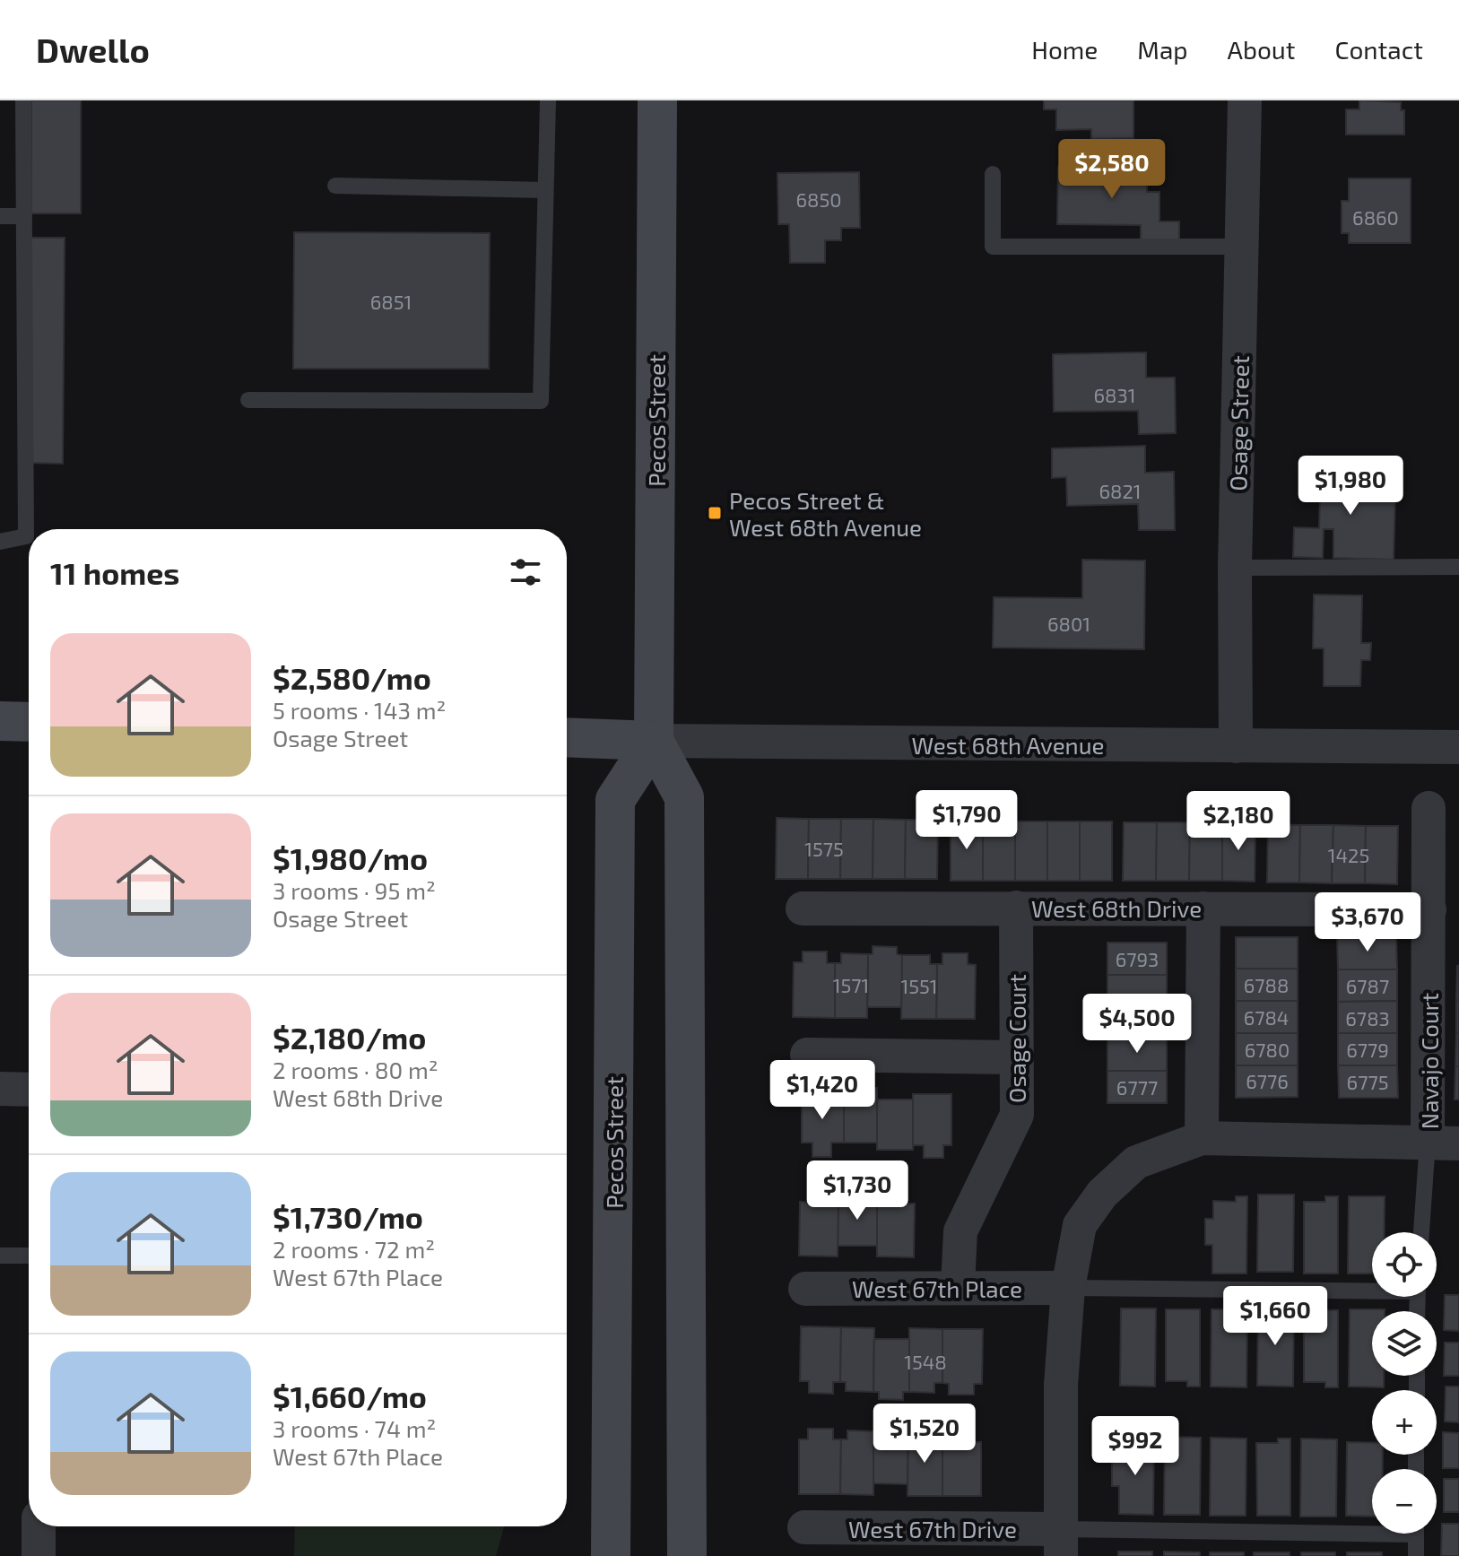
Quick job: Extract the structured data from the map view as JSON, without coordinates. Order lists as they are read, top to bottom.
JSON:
{
  "streets": {
    "main road": ["Pecos Street", "West 68th Avenue"],
    "street": [
      "Osage Street",
      "West 68th Drive",
      "Osage Court",
      "Navajo Court",
      "West 67th Place",
      "West 67th Drive"
    ]
  },
  "crossings": [
    ["Pecos Street", "West 68th Avenue"],
    ["Osage Street", "West 68th Avenue"],
    ["West 68th Drive", "Osage Court"],
    ["West 68th Drive", "Navajo Court"],
    ["Osage Court", "West 67th Place"]
  ],
  "places": {
    "transit": ["Pecos Street & West 68th Avenue"]
  },
  "house_numbers": [
    "6850",
    "6860",
    "6851",
    "6831",
    "6821",
    "6801",
    "1575",
    "1425",
    "6793",
    "1571",
    "6788",
    "1551",
    "6787",
    "6784",
    "6783",
    "6780",
    "6779",
    "6776",
    "6775",
    "6777",
    "1548"
  ],
  "page": {
    "header": "Dwello",
    "nav": [
      "Home",
      "Map",
      "About",
      "Contact"
    ],
    "price": [
      "$2,580",
      "$1,980",
      "$1,790",
      "$2,180",
      "$3,670",
      "$4,500",
      "$1,420",
      "$1,730",
      "$1,660",
      "$1,520",
      "$992"
    ],
    "heading": "11 homes",
    "list": [
      {
        "name": "$2,580/mo",
        "note": "5 rooms · 143 m² · Osage Street"
      },
      {
        "name": "$1,980/mo",
        "note": "3 rooms · 95 m² · Osage Street"
      },
      {
        "name": "$2,180/mo",
        "note": "2 rooms · 80 m² · West 68th Drive"
      },
      {
        "name": "$1,730/mo",
        "note": "2 rooms · 72 m² · West 67th Place"
      },
      {
        "name": "$1,660/mo",
        "note": "3 rooms · 74 m² · West 67th Place"
      }
    ],
    "map_buttons": ["+", "−"]
  }
}
